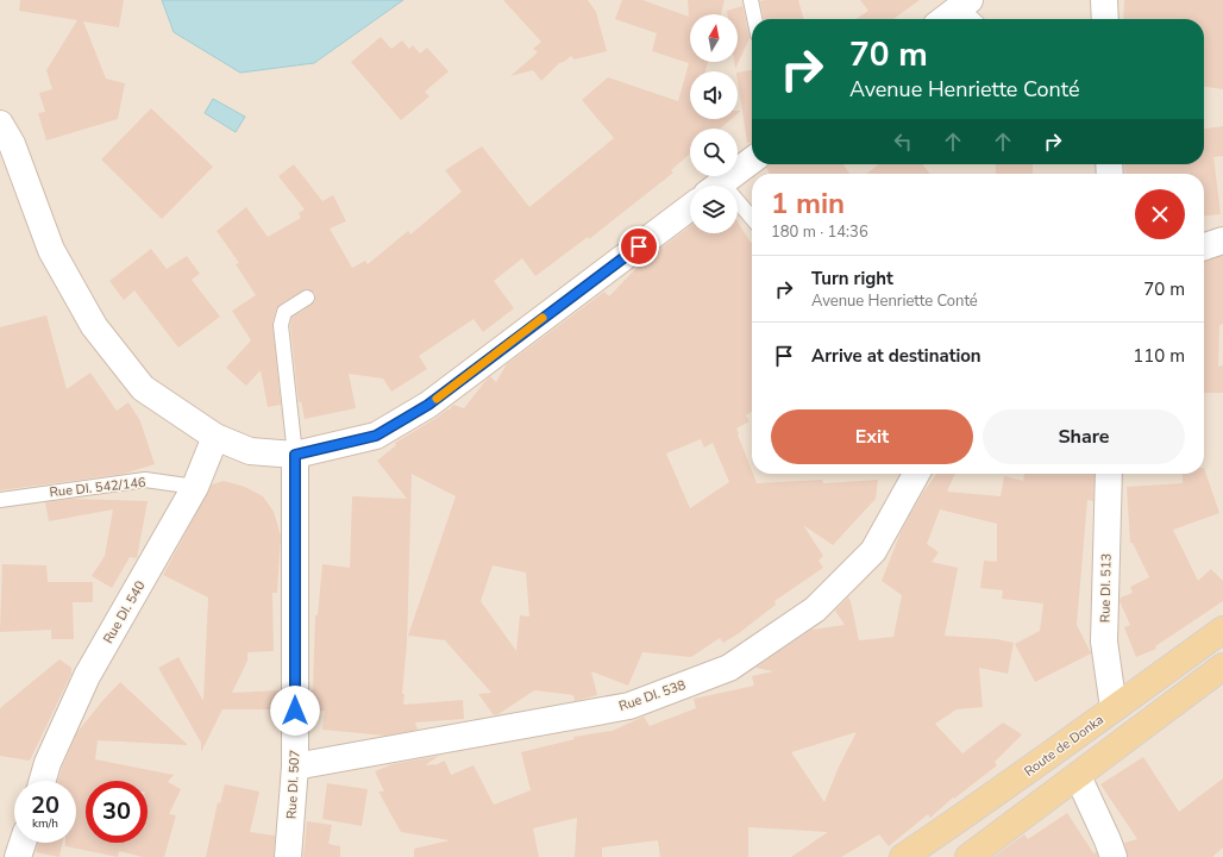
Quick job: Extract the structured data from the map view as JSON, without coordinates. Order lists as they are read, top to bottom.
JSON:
{
  "streets": {
    "main road": ["Route de Donka"],
    "street": [
      "Rue DI. 513",
      "Rue DI. 540",
      "Rue DI. 538",
      "Rue DI. 507"
    ],
    "lane": ["Rue DI. 542/146"]
  },
  "crossings": [
    ["Rue DI. 542/146", "Rue DI. 540"],
    ["Rue DI. 513", "Route de Donka"],
    ["Rue DI. 538", "Rue DI. 507"]
  ],
  "north": "top",
  "page": {
    "turn": ["70 m", "Avenue Henriette Conté"],
    "heading": ["1 min", "180 m · 14:36"],
    "list": [
      {
        "name": "Turn right",
        "note": "Avenue Henriette Conté",
        "value": "70 m"
      },
      {
        "name": "Arrive at destination",
        "value": "110 m"
      }
    ],
    "buttons": ["Exit", "Share"],
    "speed": "20 km/h",
    "limit": "30"
  }
}
